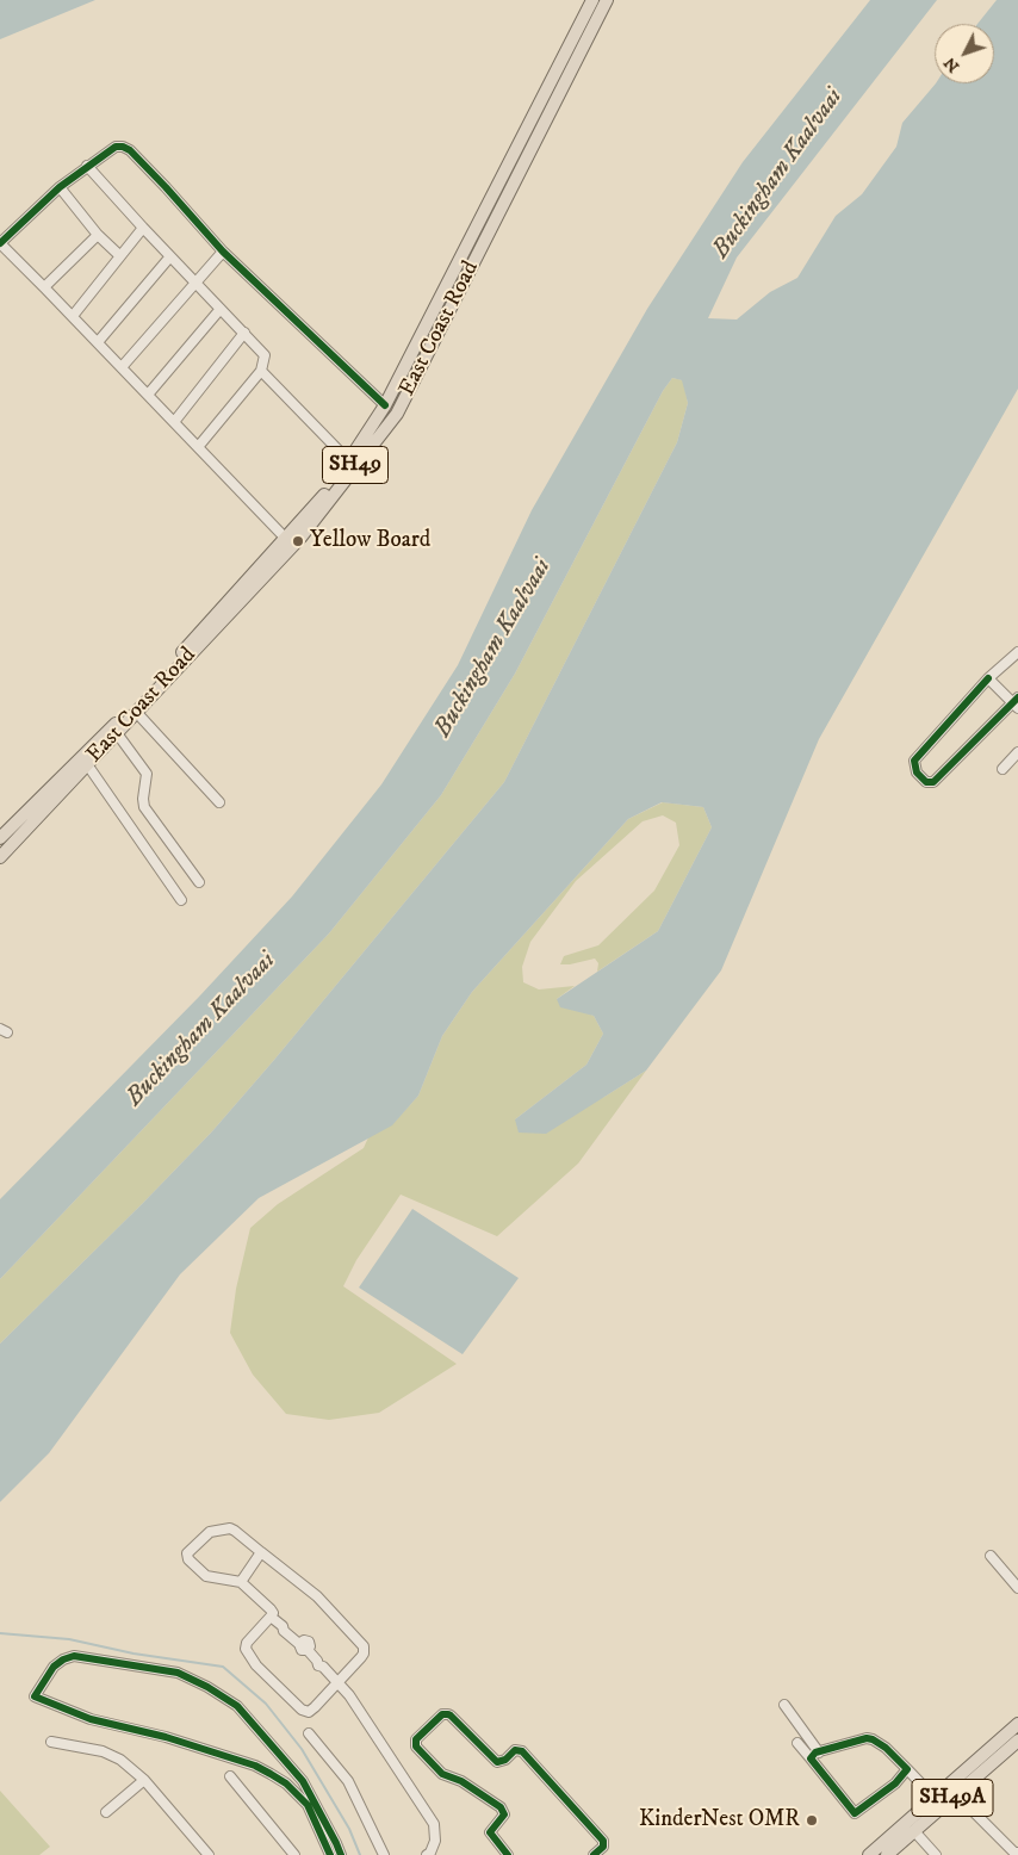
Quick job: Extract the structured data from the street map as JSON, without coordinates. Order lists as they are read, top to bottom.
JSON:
{
  "streets": {
    "main road": ["East Coast Road", "SH49", "SH49A"]
  },
  "water": ["Buckingham Kaalvaai"],
  "places": ["Yellow Board", "KinderNest OMR"],
  "north": "bottom left"
}
